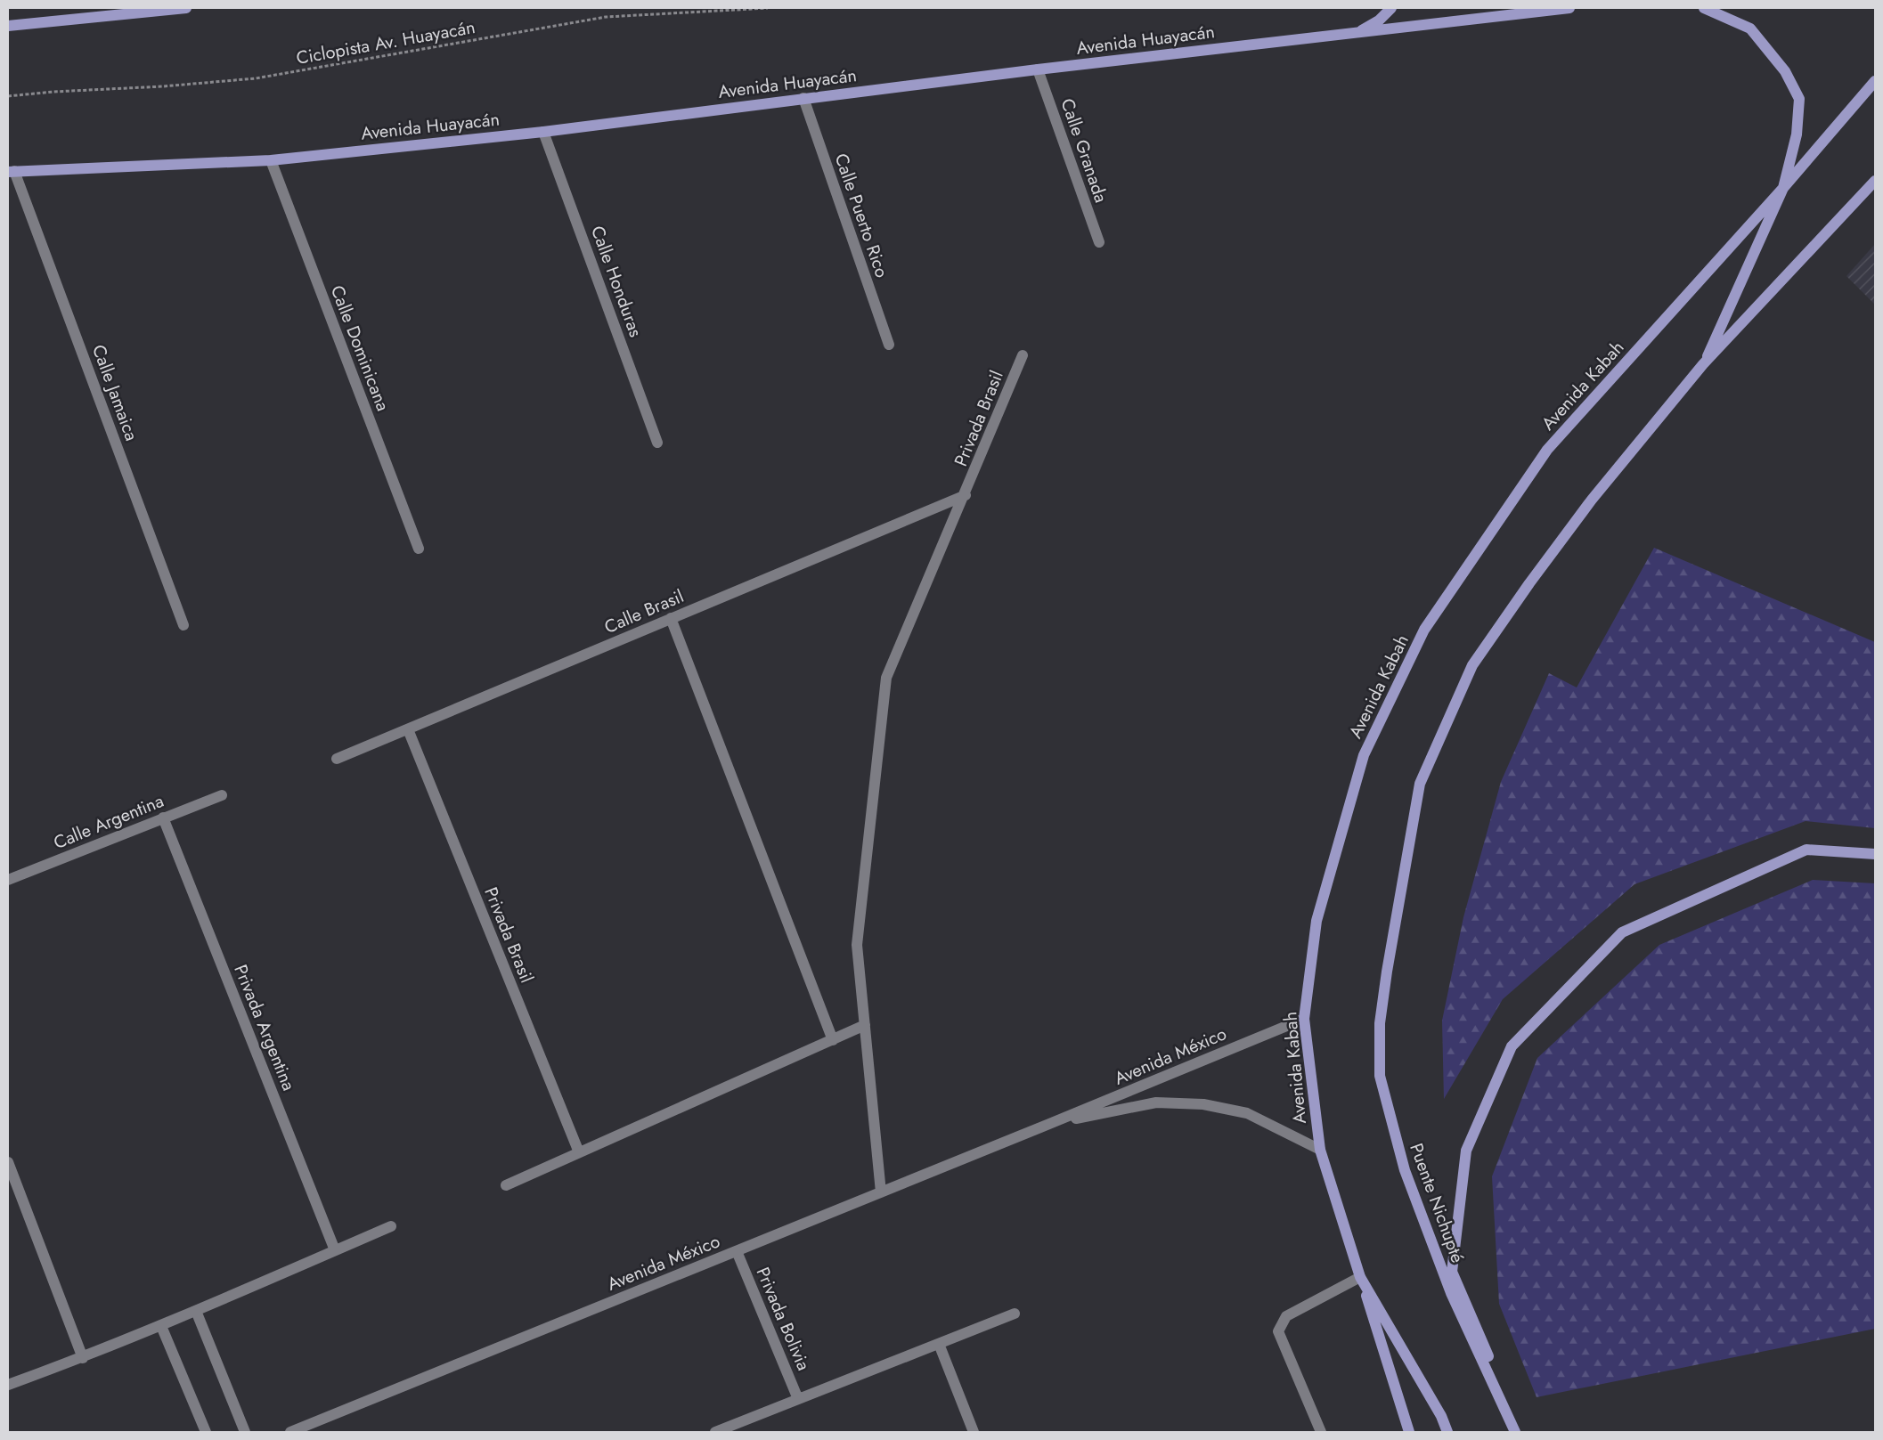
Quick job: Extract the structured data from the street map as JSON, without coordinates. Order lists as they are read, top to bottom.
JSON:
{
  "streets": {
    "main road": ["Avenida Huayacán", "Avenida Kabah", "Puente Nichupté"],
    "street": [
      "Calle Granada",
      "Calle Puerto Rico",
      "Calle Honduras",
      "Calle Dominicana",
      "Calle Jamaica",
      "Privada Brasil",
      "Calle Brasil",
      "Calle Argentina",
      "Privada Argentina",
      "Avenida México",
      "Privada Bolivia"
    ],
    "path": ["Ciclopista Av. Huayacán"]
  },
  "crossings": [
    ["Avenida Huayacán", "Calle Granada"],
    ["Avenida Huayacán", "Calle Puerto Rico"],
    ["Avenida Huayacán", "Calle Honduras"],
    ["Avenida Huayacán", "Calle Dominicana"],
    ["Avenida Huayacán", "Calle Jamaica"],
    ["Avenida Kabah", "Avenida México"],
    ["Privada Brasil", "Calle Brasil"],
    ["Privada Brasil", "Avenida México"],
    ["Calle Argentina", "Privada Argentina"],
    ["Avenida México", "Privada Bolivia"]
  ]
}
